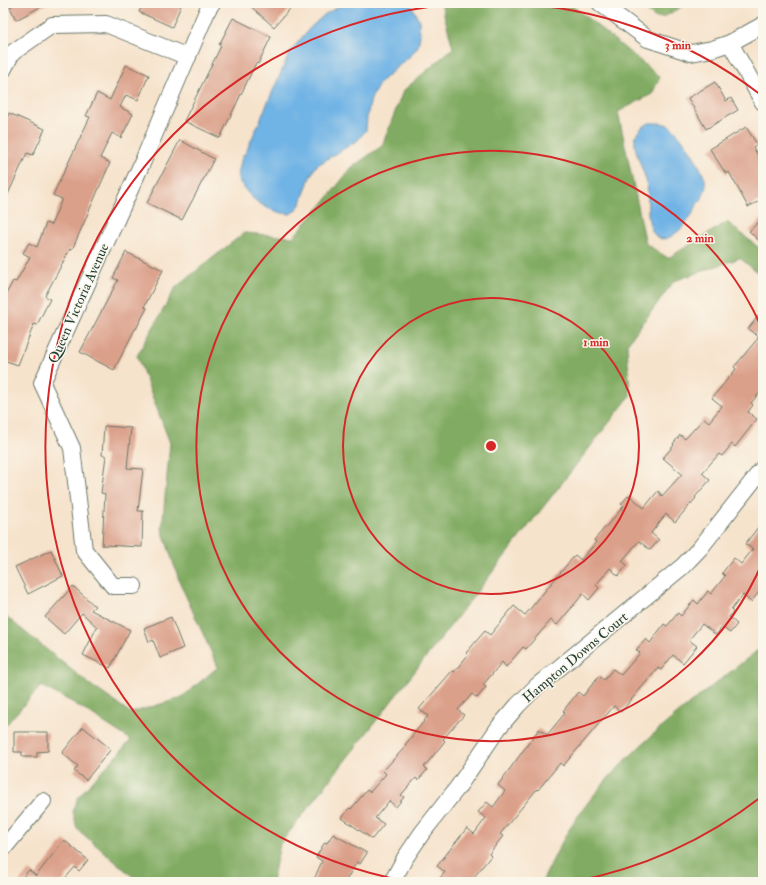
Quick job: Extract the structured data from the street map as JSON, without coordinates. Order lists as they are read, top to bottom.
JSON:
{
  "streets": {
    "street": ["Queen Victoria Avenue", "Hampton Downs Court"]
  },
  "rings": ["3 min", "2 min", "1 min"]
}
